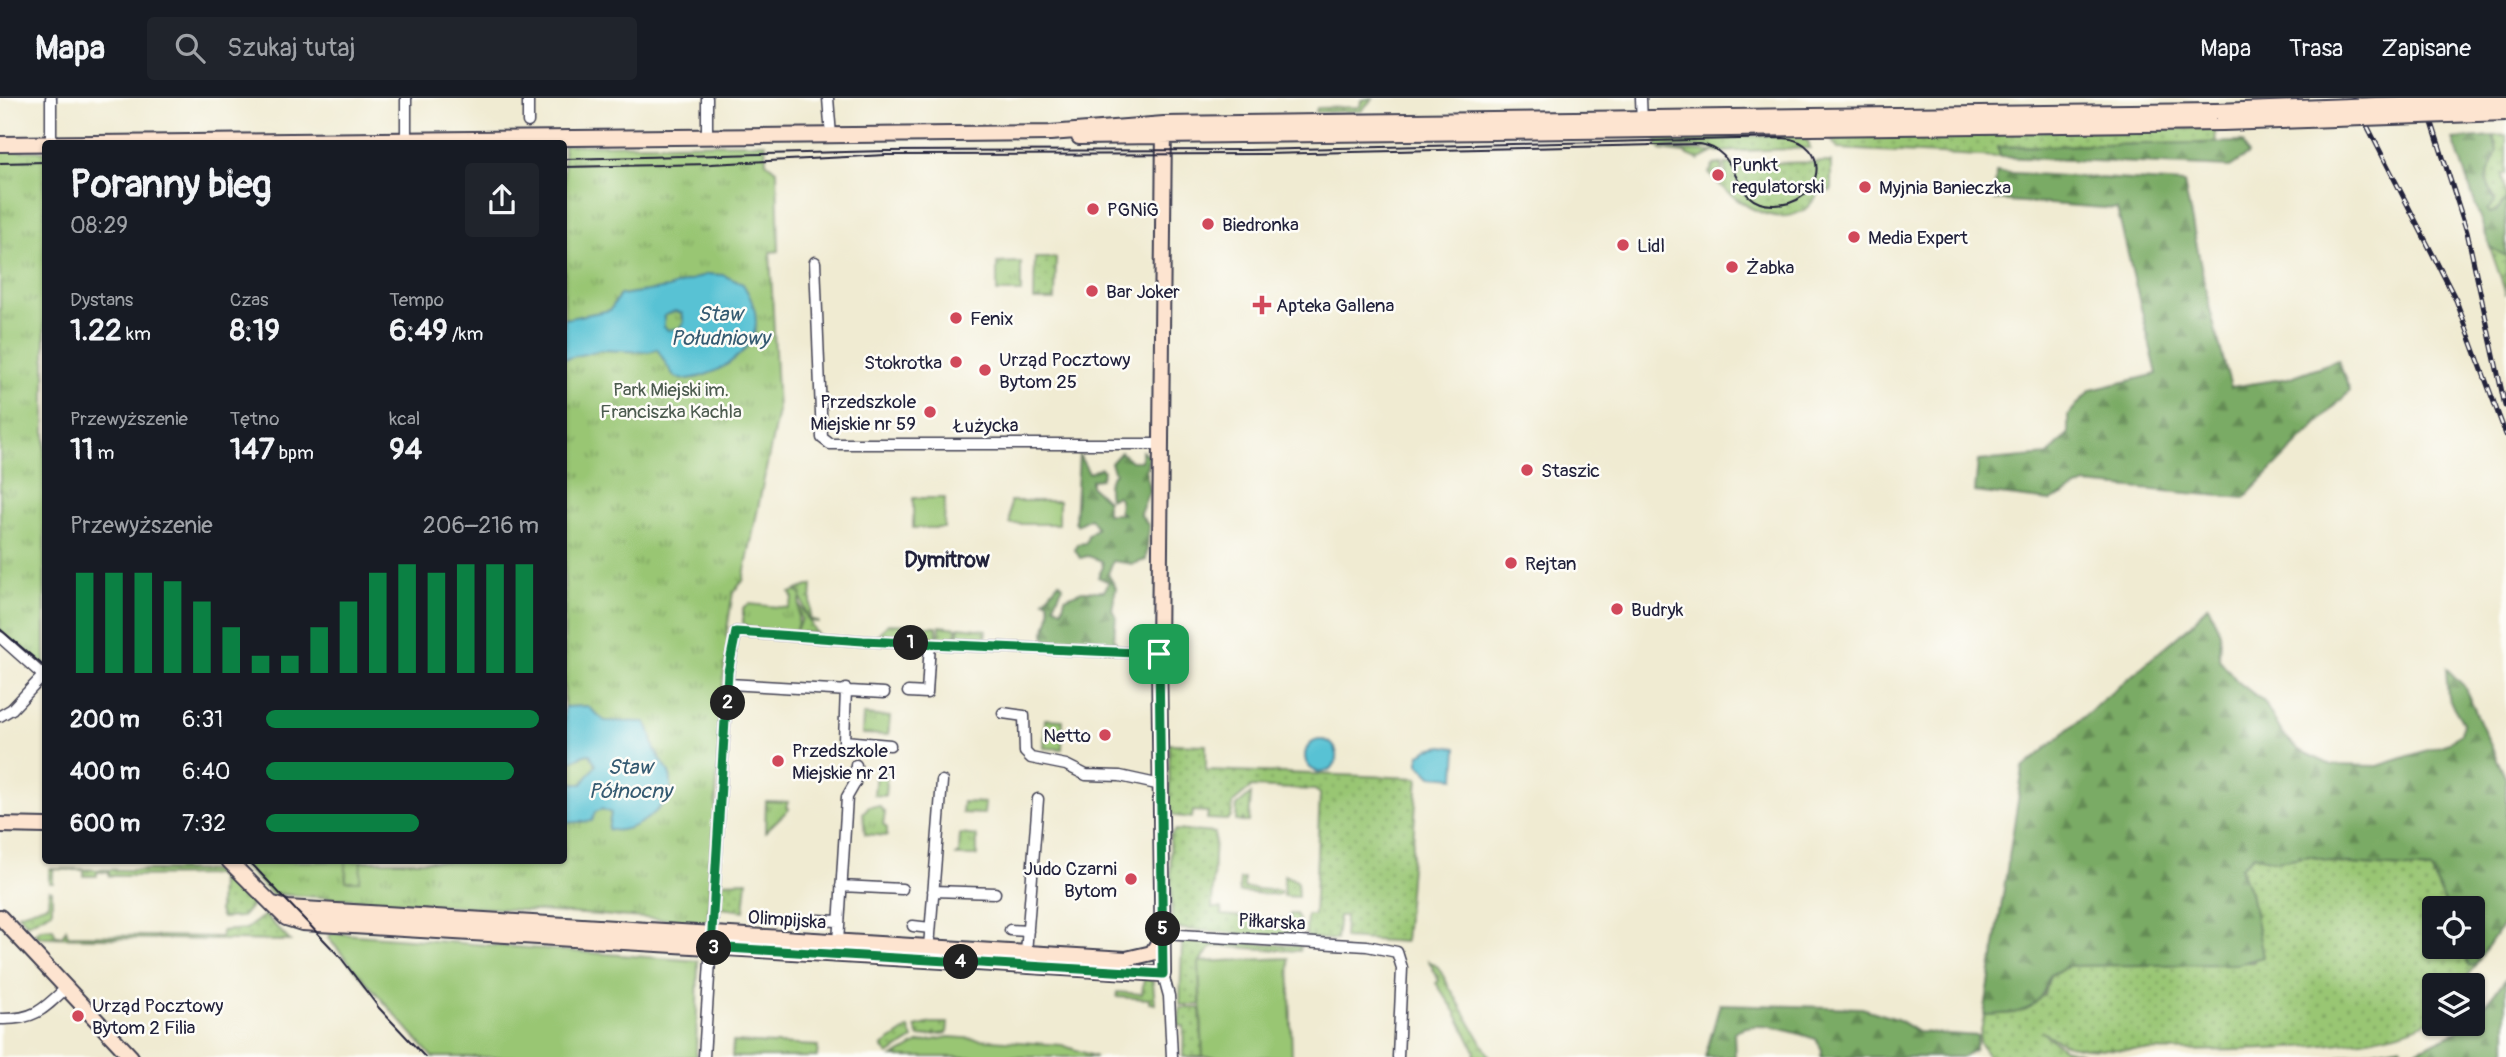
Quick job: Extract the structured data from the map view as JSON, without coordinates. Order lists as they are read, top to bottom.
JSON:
{
  "streets": {
    "main road": ["Olimpijska"],
    "street": ["Łużycka", "Piłkarska"]
  },
  "crossings": [
    ["Olimpijska", "Piłkarska"]
  ],
  "districts": ["Dymitrow"],
  "water": ["Staw Południowy", "Staw Północny"],
  "parks": ["Park Miejski im. Franciszka Kachla"],
  "places": {
    "other": [
      "Punkt regulatorski",
      "Myjnia Banieczka",
      "PGNiG",
      "Biedronka",
      "Media Expert",
      "Lidl",
      "Żabka",
      "Bar Joker",
      "Fenix",
      "Stokrotka",
      "Urząd Pocztowy Bytom 25",
      "Przedszkole Miejskie nr 59",
      "Staszic",
      "Rejtan",
      "Budryk",
      "Netto",
      "Przedszkole Miejskie nr 21",
      "Judo Czarni Bytom",
      "Urząd Pocztowy Bytom 2 Filia"
    ],
    "health": ["Apteka Gallena"]
  },
  "page": {
    "header": "Mapa",
    "search": "Szukaj tutaj",
    "nav": ["Mapa", "Trasa", "Zapisane"],
    "heading": ["Poranny bieg", "08:29"],
    "stats": [
      ["Dystans", "1.22 km"],
      ["Czas", "8:19"],
      ["Tempo", "6:49 /km"],
      ["Przewyższenie", "11 m"],
      ["Tętno", "147 bpm"],
      ["kcal", "94"]
    ],
    "chart": ["Przewyższenie", "206–216 m"],
    "pins": [
      "1",
      "2",
      "5",
      "3",
      "4"
    ],
    "list": [
      {
        "name": "200 m",
        "note": "6:31"
      },
      {
        "name": "400 m",
        "note": "6:40"
      },
      {
        "name": "600 m",
        "note": "7:32"
      }
    ]
  }
}
